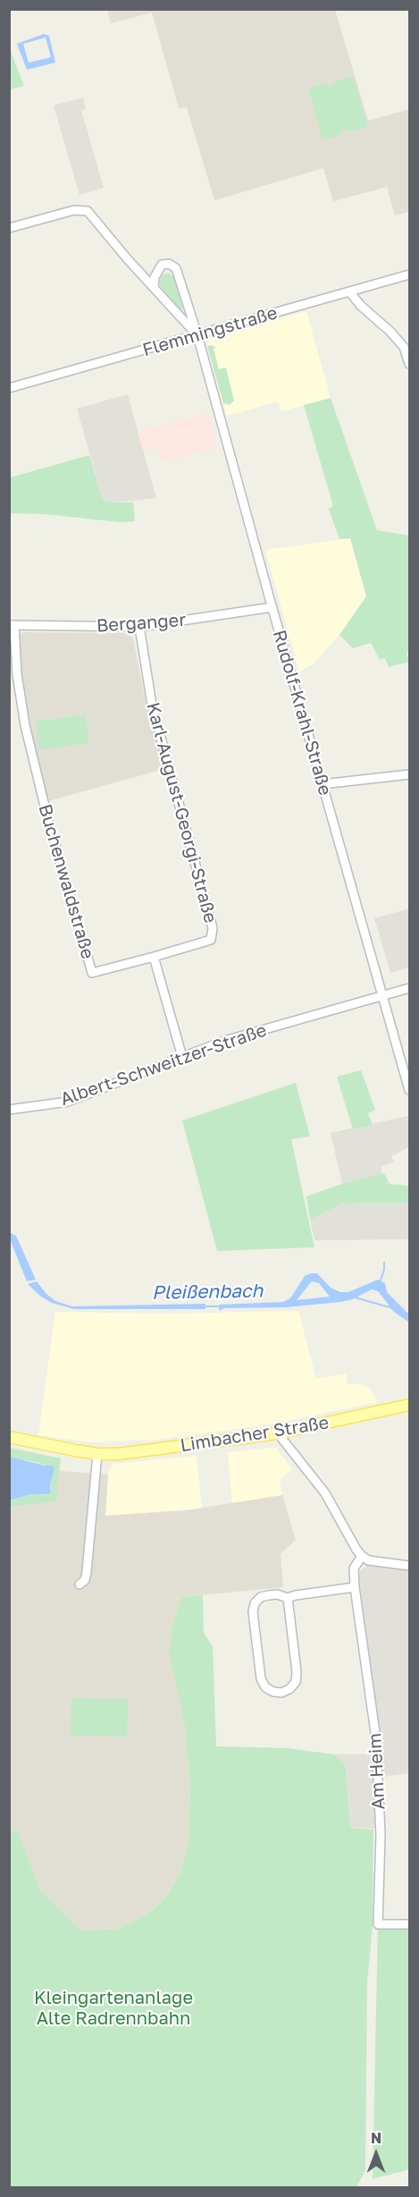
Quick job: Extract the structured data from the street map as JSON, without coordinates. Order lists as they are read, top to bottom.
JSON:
{
  "streets": {
    "main road": ["Limbacher Straße"],
    "street": [
      "Flemmingstraße",
      "Berganger",
      "Rudolf-Krahl-Straße",
      "Karl-August-Georgi-Straße",
      "Buchenwaldstraße",
      "Albert-Schweitzer-Straße",
      "Am Heim"
    ]
  },
  "crossings": [
    ["Flemmingstraße", "Rudolf-Krahl-Straße"],
    ["Berganger", "Rudolf-Krahl-Straße"],
    ["Berganger", "Karl-August-Georgi-Straße"],
    ["Berganger", "Buchenwaldstraße"],
    ["Rudolf-Krahl-Straße", "Albert-Schweitzer-Straße"],
    ["Karl-August-Georgi-Straße", "Buchenwaldstraße"]
  ],
  "water": ["Pleißenbach"],
  "parks": ["Kleingartenanlage Alte Radrennbahn"],
  "north": "top"
}
